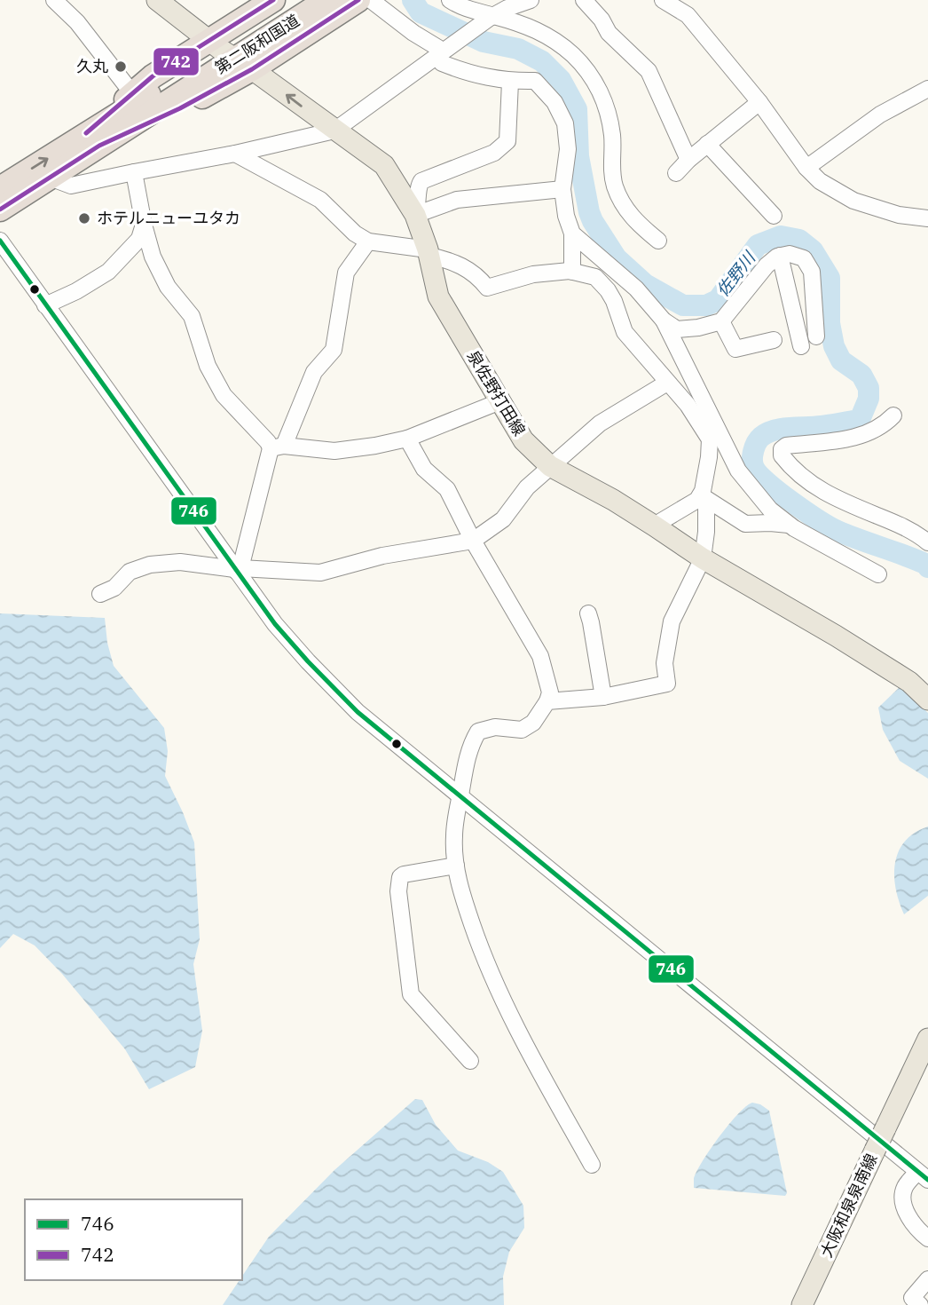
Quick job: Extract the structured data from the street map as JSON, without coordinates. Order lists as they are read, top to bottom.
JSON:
{
  "streets": {
    "highway": ["第二阪和国道"],
    "main road": ["泉佐野打田線", "大阪和泉泉南線"]
  },
  "crossings": [
    ["第二阪和国道", "泉佐野打田線"]
  ],
  "water": ["佐野川"],
  "places": ["久丸", "ホテルニューユタカ"],
  "lines": ["transit line 742", "transit line 746"],
  "legend": ["746", "742"]
}
